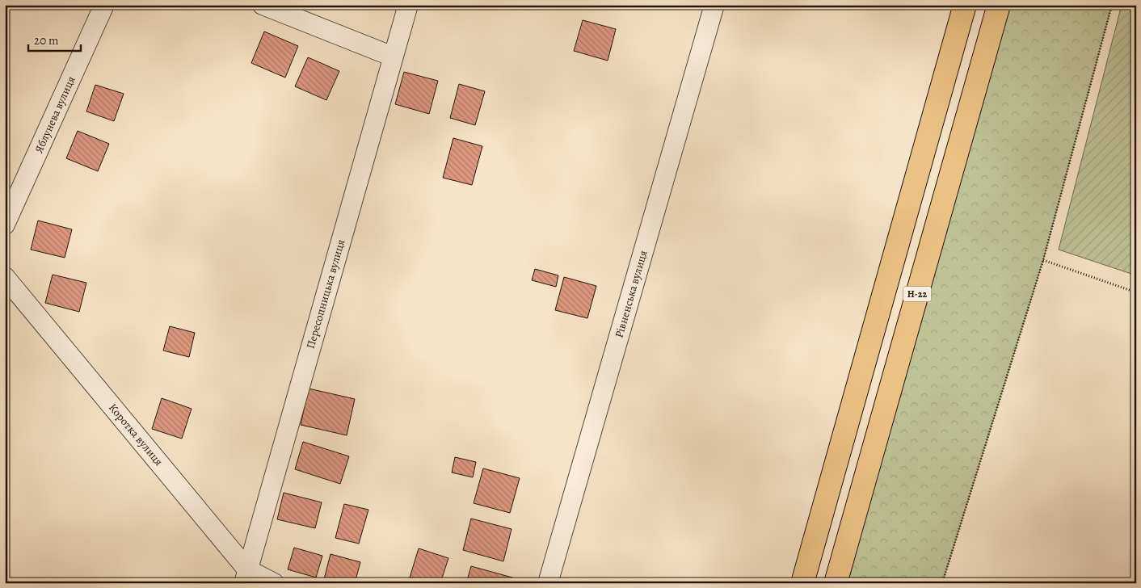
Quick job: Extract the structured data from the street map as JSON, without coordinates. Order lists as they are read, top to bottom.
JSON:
{
  "streets": {
    "main road": ["Н-22"],
    "street": [
      "Яблунева вулиця",
      "Пересопницька вулиця",
      "Рівненська вулиця",
      "Коротка вулиця"
    ]
  },
  "crossings": [
    ["Пересопницька вулиця", "Коротка вулиця"]
  ],
  "scale_bar": "20 m"
}
